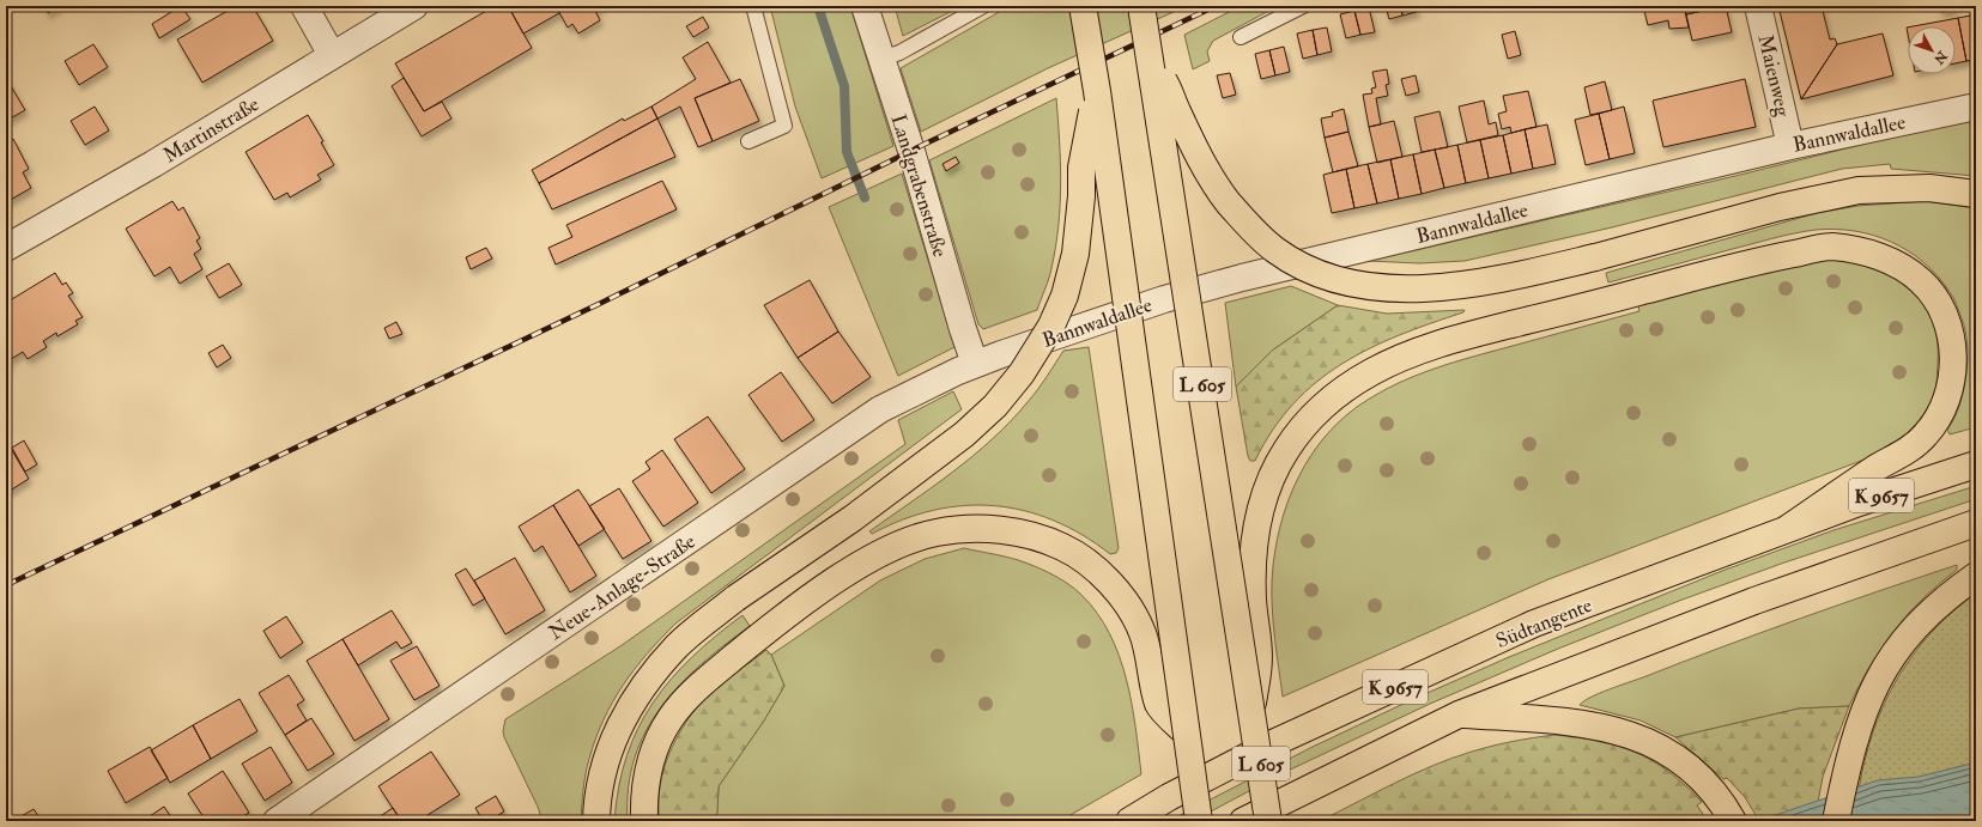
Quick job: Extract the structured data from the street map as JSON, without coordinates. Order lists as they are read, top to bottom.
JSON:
{
  "streets": {
    "highway": ["L 605", "K 9657", "Südtangente"],
    "street": [
      "Maienweg",
      "Martinstraße",
      "Bannwaldallee",
      "Landgrabenstraße",
      "Neue-Anlage-Straße"
    ]
  },
  "crossings": [
    ["Maienweg", "Bannwaldallee"],
    ["Bannwaldallee", "Landgrabenstraße"],
    ["Bannwaldallee", "Neue-Anlage-Straße"],
    ["Landgrabenstraße", "Neue-Anlage-Straße"]
  ],
  "north": "bottom right"
}
